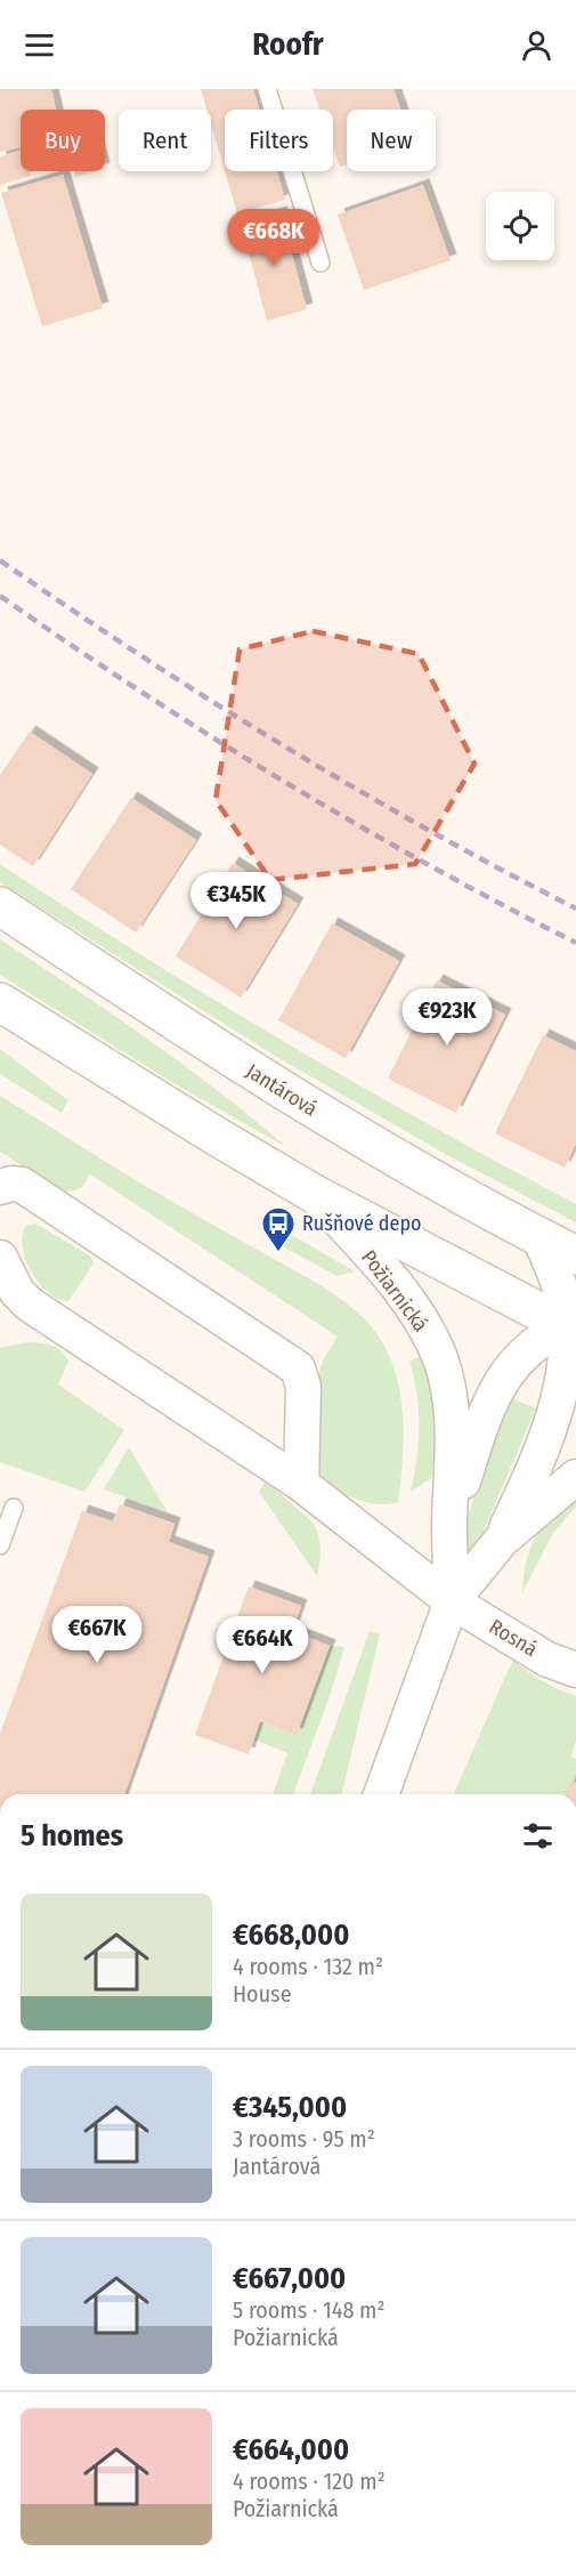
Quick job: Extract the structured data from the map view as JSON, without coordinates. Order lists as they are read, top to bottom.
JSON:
{
  "streets": {
    "street": ["Jantárová", "Požiarnická", "Rosná"]
  },
  "crossings": [
    ["Požiarnická", "Rosná"]
  ],
  "places": {
    "bus stop": ["Rušňové depo"]
  },
  "page": {
    "header": "Roofr",
    "chip": [
      "Buy",
      "Rent",
      "Filters",
      "New"
    ],
    "price": [
      "€668K",
      "€345K",
      "€923K",
      "€667K",
      "€664K"
    ],
    "heading": "5 homes",
    "list": [
      {
        "name": "€668,000",
        "note": "4 rooms · 132 m² · House"
      },
      {
        "name": "€345,000",
        "note": "3 rooms · 95 m² · Jantárová"
      },
      {
        "name": "€667,000",
        "note": "5 rooms · 148 m² · Požiarnická"
      },
      {
        "name": "€664,000",
        "note": "4 rooms · 120 m² · Požiarnická"
      }
    ]
  }
}
